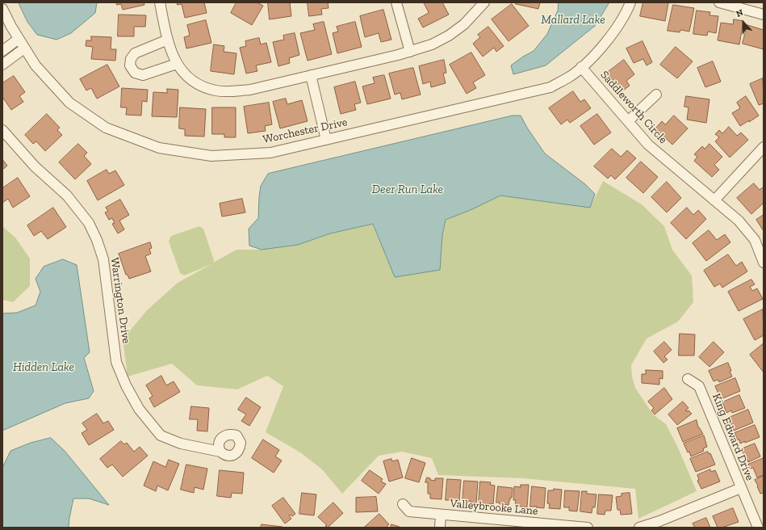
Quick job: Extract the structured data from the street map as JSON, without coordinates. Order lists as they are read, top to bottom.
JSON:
{
  "streets": {
    "street": [
      "Saddleworth Circle",
      "Worchester Drive",
      "Warrington Drive",
      "King Edward Drive",
      "Valleybrooke Lane"
    ]
  },
  "crossings": [
    ["Saddleworth Circle", "Worchester Drive"]
  ],
  "water": ["Mallard Lake", "Deer Run Lake", "Hidden Lake"],
  "north": "top"
}
